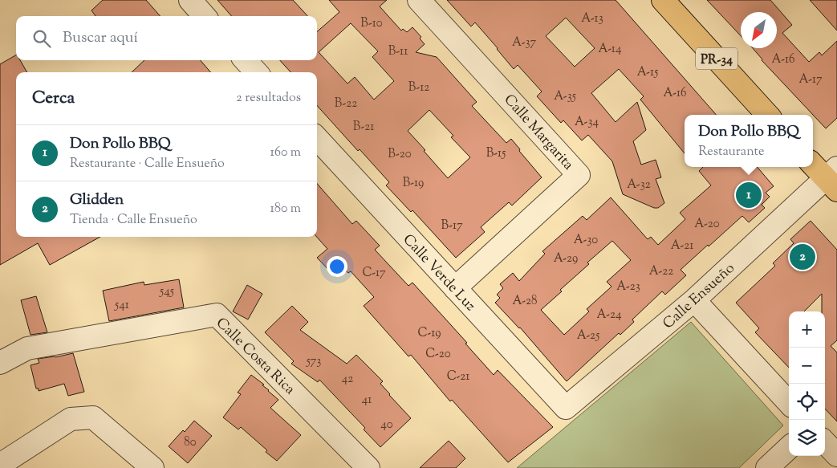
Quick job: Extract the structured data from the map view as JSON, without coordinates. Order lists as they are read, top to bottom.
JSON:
{
  "streets": {
    "main road": ["PR-34"],
    "street": [
      "Calle Margarita",
      "Calle Verde Luz",
      "Calle Ensueño",
      "Calle Costa Rica"
    ]
  },
  "crossings": [
    ["Calle Margarita", "Calle Verde Luz"],
    ["Calle Verde Luz", "Calle Ensueño"]
  ],
  "house_numbers": [
    "A-13",
    "B-10",
    "A-37",
    "A-14",
    "B-11",
    "A-16",
    "A-15",
    "A-17",
    "B-12",
    "A-16",
    "A-35",
    "B-22",
    "A-34",
    "B-21",
    "B-15",
    "B-20",
    "B-19",
    "A-32",
    "A-20",
    "B-17",
    "A-30",
    "A-21",
    "A-29",
    "A-22",
    "C-17",
    "A-23",
    "545",
    "A-28",
    "541",
    "A-24",
    "C-19",
    "A-25",
    "C-20",
    "573",
    "C-21",
    "42",
    "41",
    "40",
    "80"
  ],
  "north": "bottom left",
  "page": {
    "search": "Buscar aquí",
    "heading": ["Cerca", "2 resultados"],
    "popup": ["Don Pollo BBQ", "Restaurante"],
    "list": [
      {
        "mark": "1",
        "name": "Don Pollo BBQ",
        "note": "Restaurante · Calle Ensueño",
        "value": "160 m"
      },
      {
        "mark": "2",
        "name": "Glidden",
        "note": "Tienda · Calle Ensueño",
        "value": "180 m"
      }
    ],
    "pins": ["1", "2"],
    "map_buttons": ["+", "−"]
  }
}
